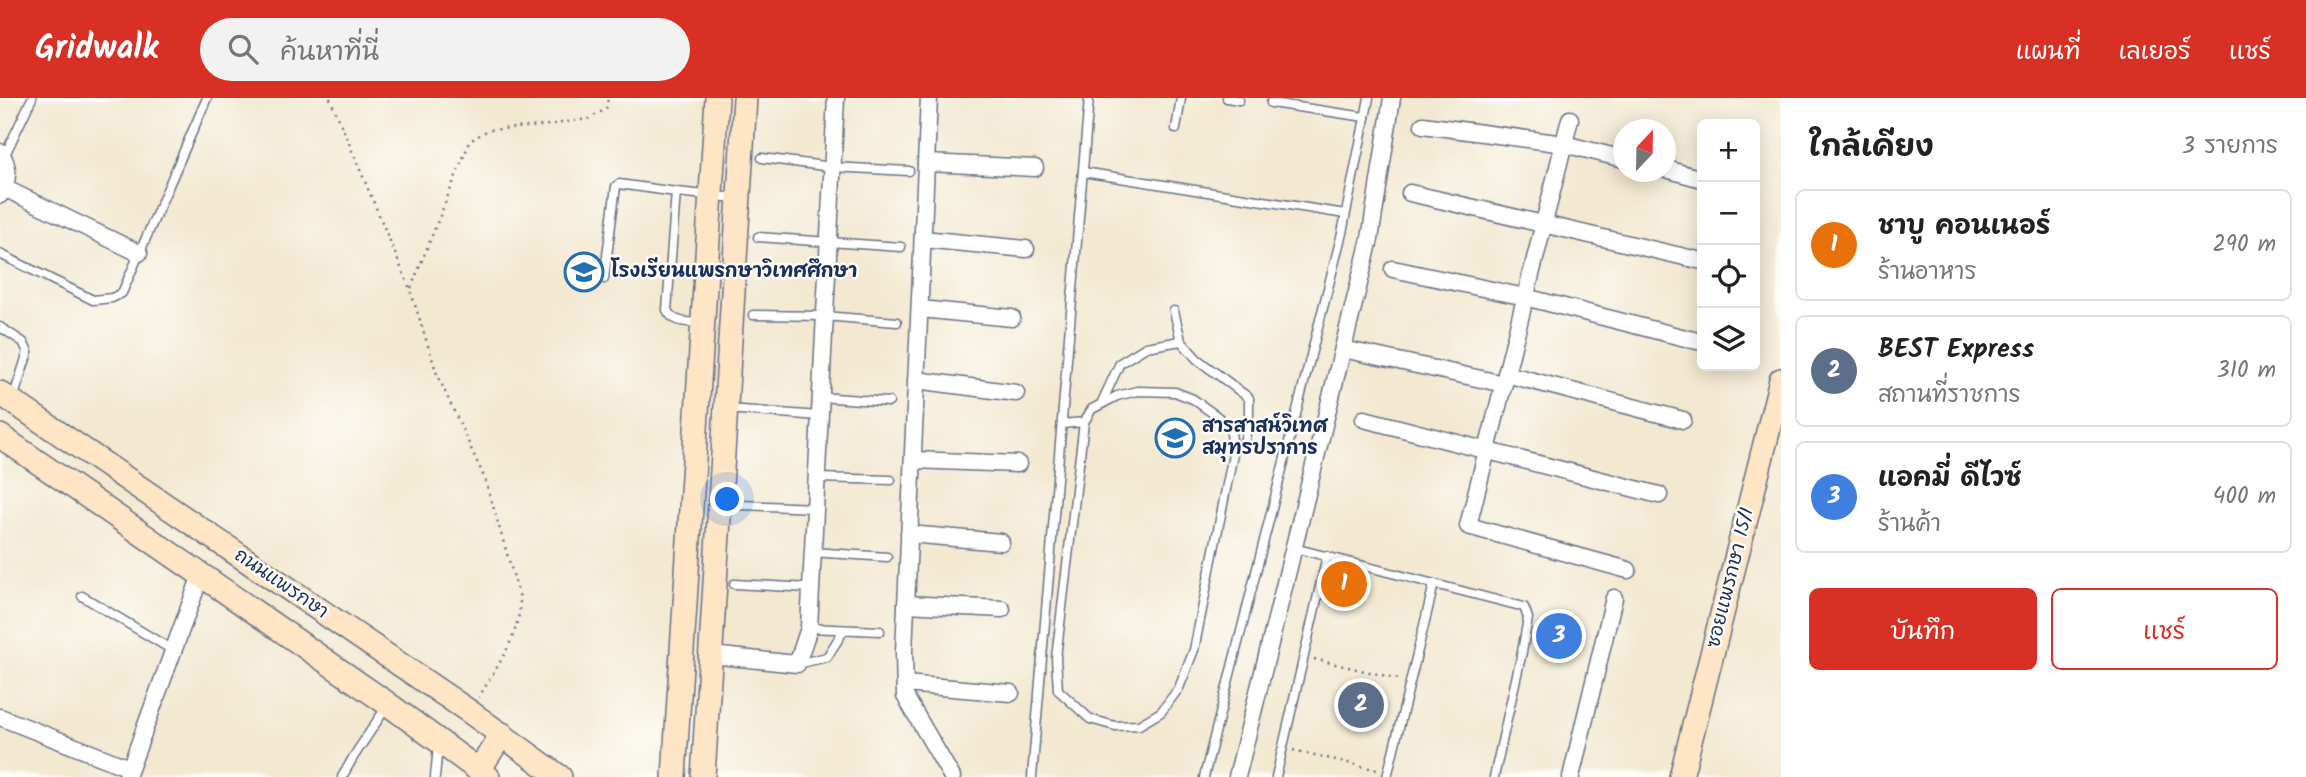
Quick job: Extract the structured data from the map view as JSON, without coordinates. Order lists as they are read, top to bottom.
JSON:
{
  "streets": {
    "street": ["ซอยแพรกษา 15/1", "ถนนแพรกษา"]
  },
  "places": {
    "school or university": ["โรงเรียนแพรกษาวิเทศศึกษา", "สารสาสน์วิเทศ สมุทรปราการ"]
  },
  "north": "top",
  "page": {
    "header": "Gridwalk",
    "search": "ค้นหาที่นี่",
    "nav": ["แผนที่", "เลเยอร์", "แชร์"],
    "heading": ["ใกล้เคียง", "3 รายการ"],
    "map_buttons": ["+", "−"],
    "list": [
      {
        "mark": "1",
        "name": "ชาบู คอนเนอร์",
        "note": "ร้านอาหาร",
        "value": "290 m"
      },
      {
        "mark": "2",
        "name": "BEST Express",
        "note": "สถานที่ราชการ",
        "value": "310 m"
      },
      {
        "mark": "3",
        "name": "แอคมี่ ดีไวซ์",
        "note": "ร้านค้า",
        "value": "400 m"
      }
    ],
    "pins": ["1", "3", "2"],
    "buttons": ["บันทึก", "แชร์"]
  }
}
